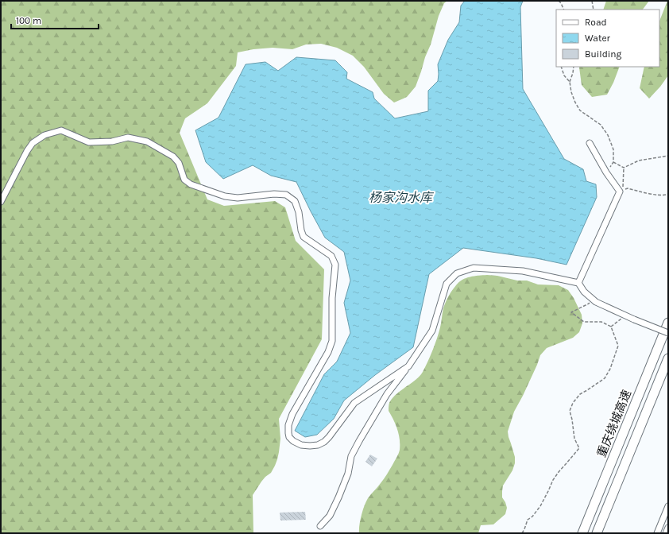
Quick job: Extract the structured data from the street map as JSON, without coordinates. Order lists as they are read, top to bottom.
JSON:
{
  "streets": {
    "highway": ["重庆绕城高速"]
  },
  "water": ["杨家沟水库"],
  "legend": ["Road", "Water", "Building"],
  "scale_bar": "100 m"
}
